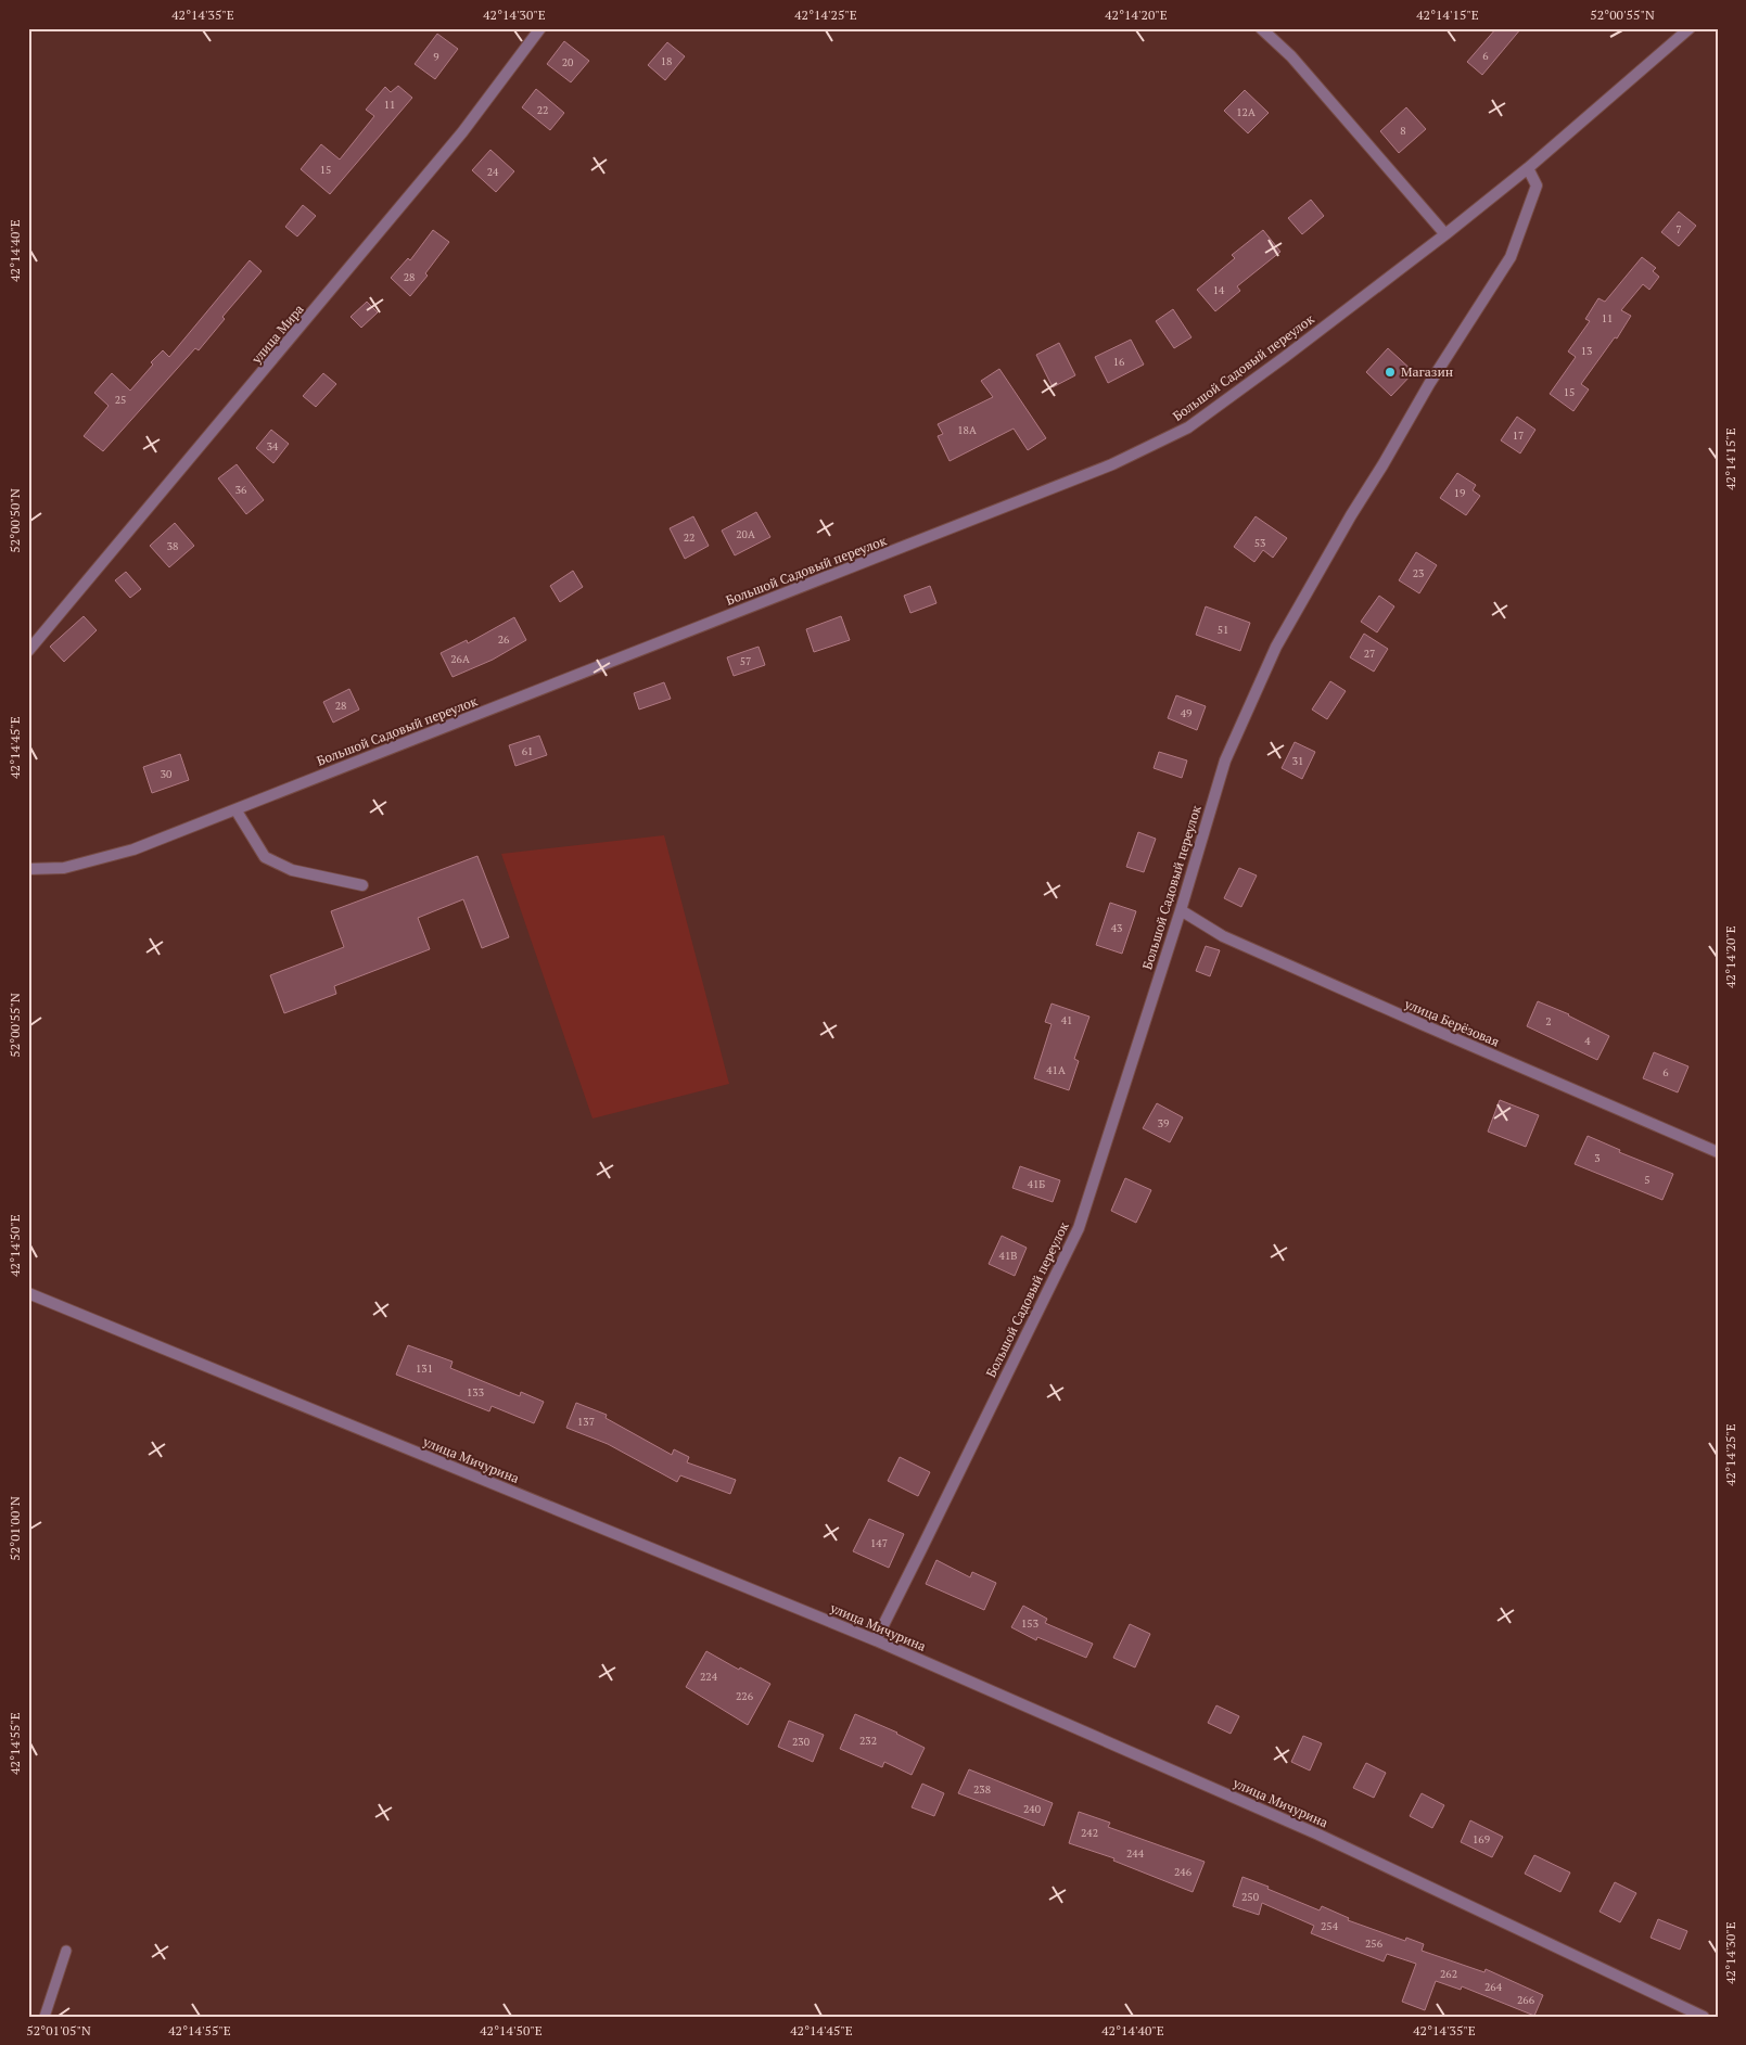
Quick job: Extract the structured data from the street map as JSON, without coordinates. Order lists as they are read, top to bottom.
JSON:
{
  "streets": {
    "street": [
      "улица Мира",
      "Большой Садовый переулок",
      "улица Берёзовая",
      "улица Мичурина"
    ]
  },
  "crossings": [
    ["Большой Садовый переулок", "улица Берёзовая"],
    ["Большой Садовый переулок", "улица Мичурина"]
  ],
  "places": ["Магазин"],
  "house_numbers": [
    "6",
    "9",
    "18",
    "20",
    "11",
    "22",
    "12А",
    "8",
    "15",
    "24",
    "7",
    "28",
    "14",
    "11",
    "13",
    "16",
    "15",
    "25",
    "18А",
    "17",
    "34",
    "36",
    "19",
    "20А",
    "22",
    "53",
    "38",
    "23",
    "51",
    "26",
    "27",
    "26А",
    "57",
    "28",
    "49",
    "61",
    "31",
    "30",
    "43",
    "41",
    "2",
    "4",
    "41А",
    "6",
    "39",
    "3",
    "5",
    "41Б",
    "41В",
    "131",
    "133",
    "137",
    "147",
    "153",
    "224",
    "226",
    "232",
    "230",
    "238",
    "240",
    "242",
    "169",
    "244",
    "246",
    "250",
    "254",
    "256",
    "262",
    "264",
    "266"
  ],
  "coordinates": [
    "42°14'35\"E",
    "42°14'30\"E",
    "42°14'25\"E",
    "42°14'20\"E",
    "42°14'15\"E",
    "52°00'55\"N",
    "42°14'40\"E",
    "52°00'50\"N",
    "42°14'45\"E",
    "42°14'50\"E",
    "52°01'00\"N",
    "42°14'55\"E",
    "52°01'05\"N"
  ]
}
